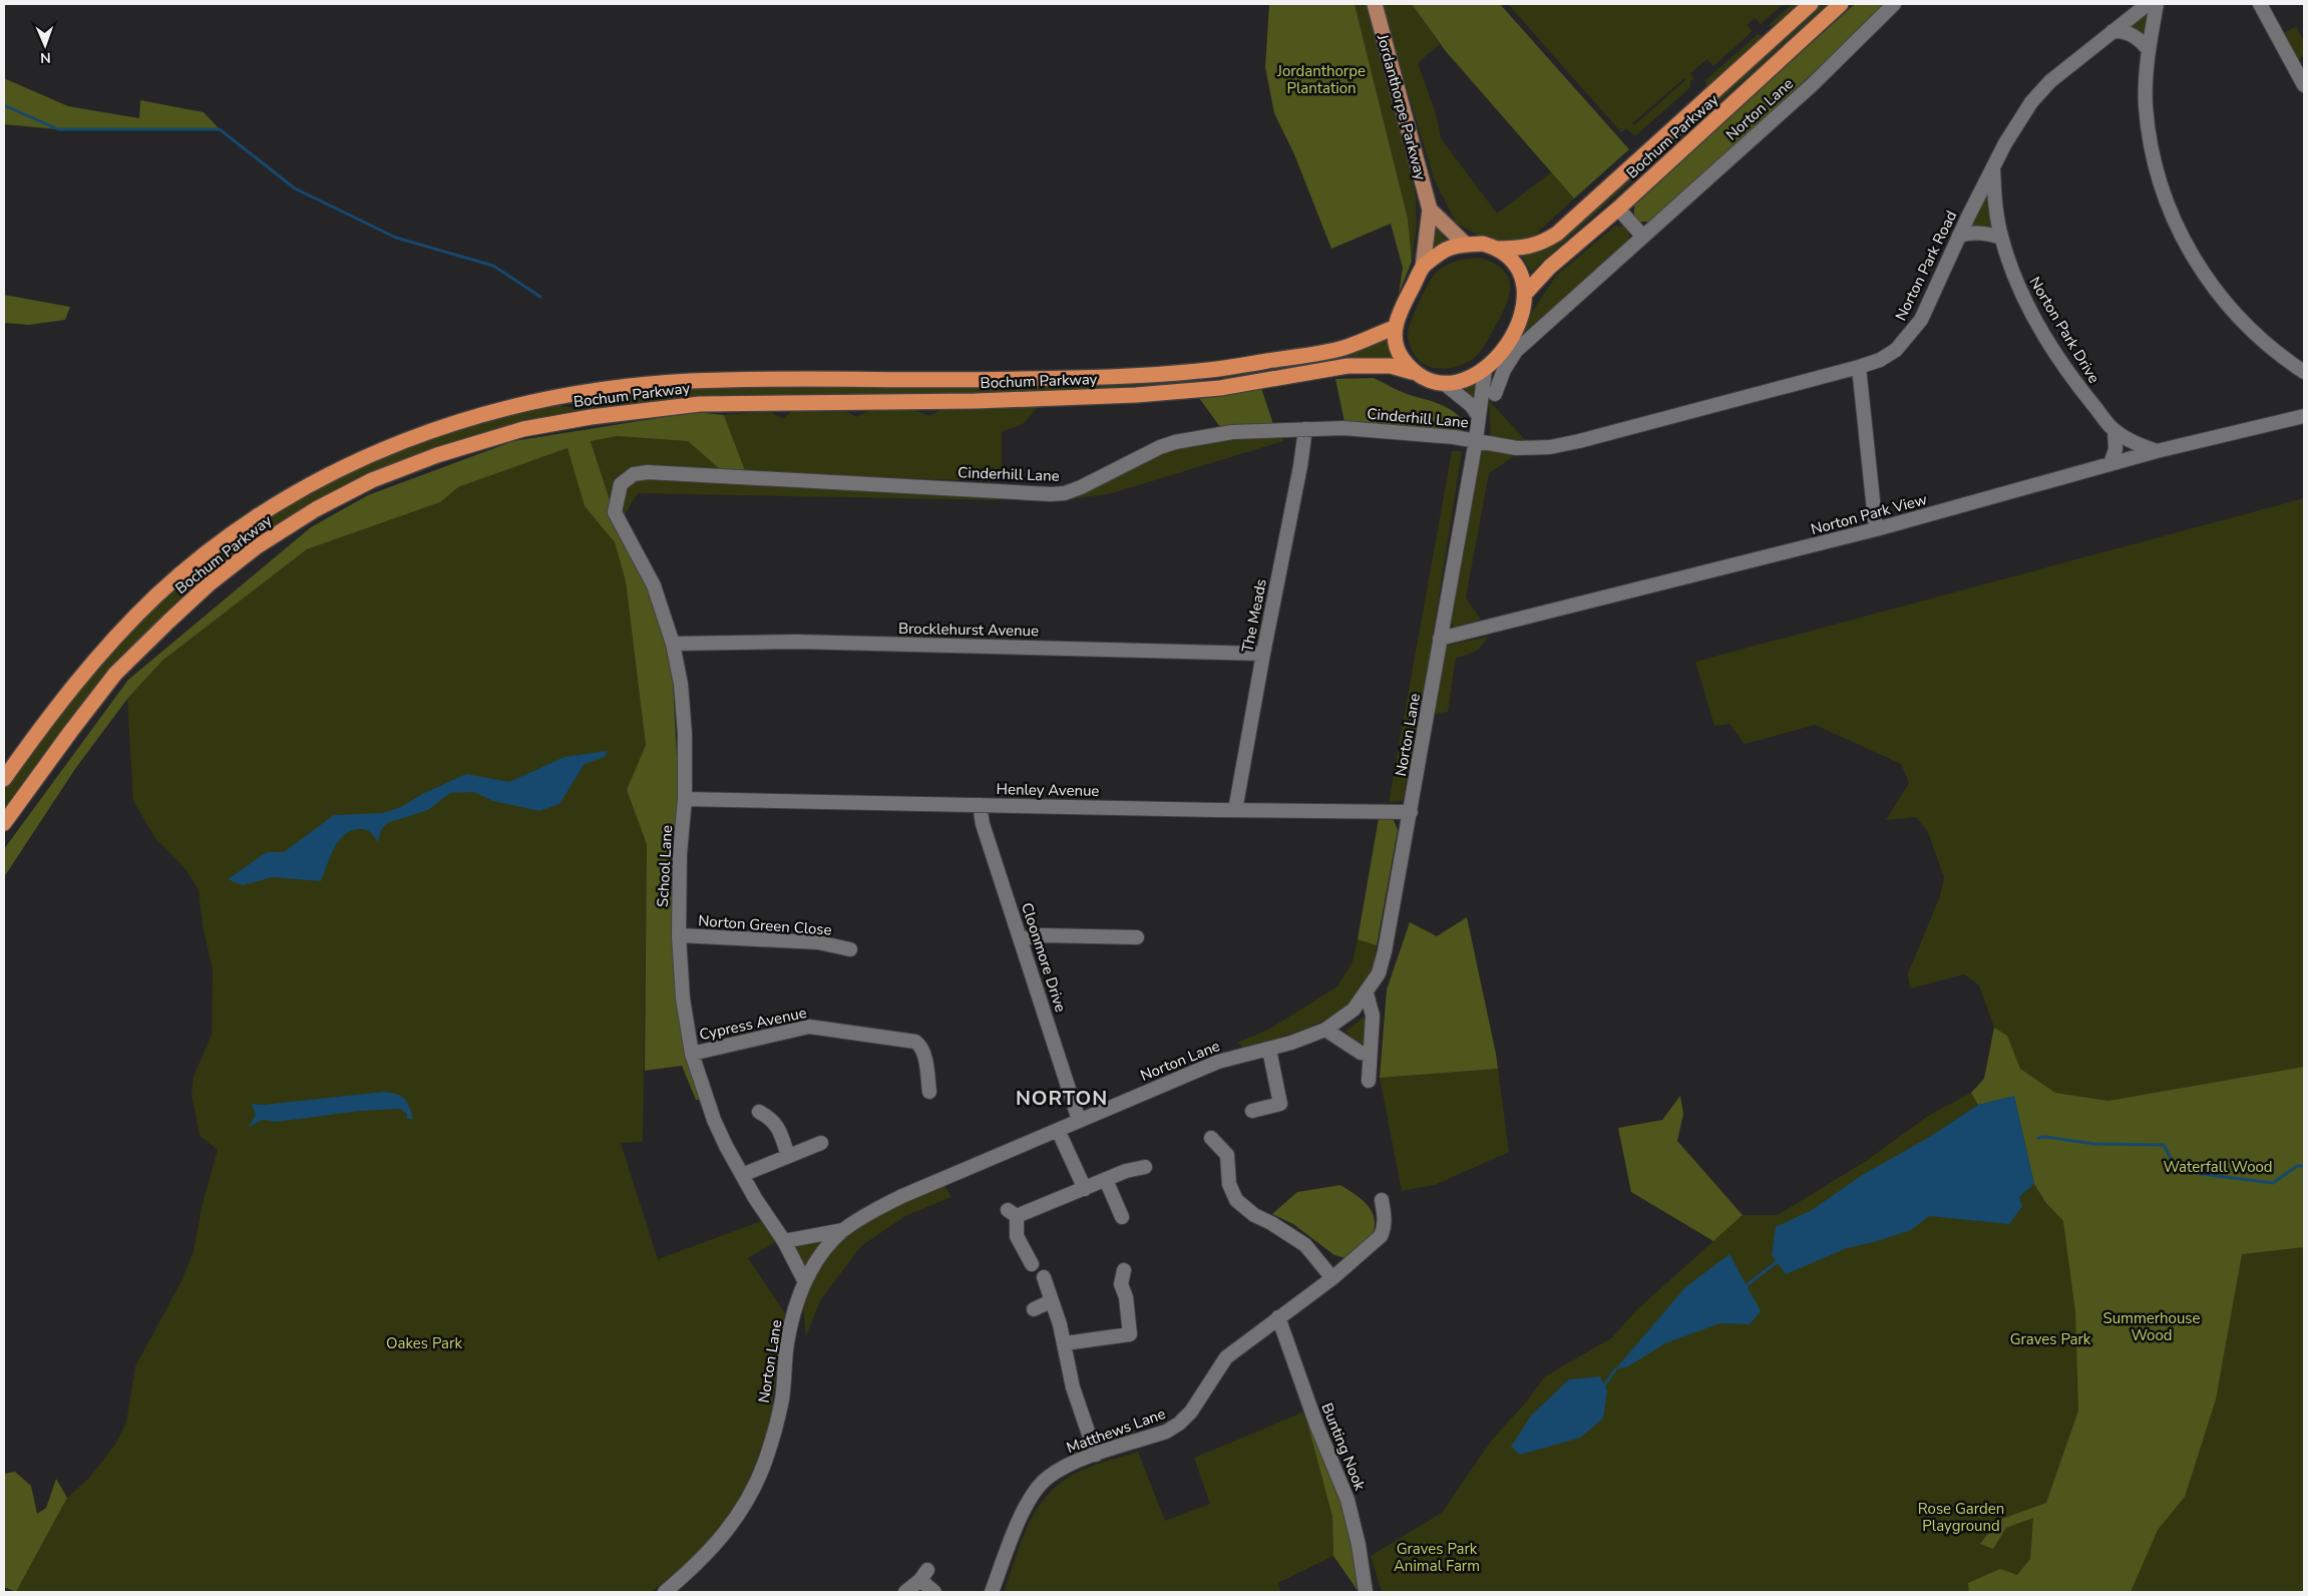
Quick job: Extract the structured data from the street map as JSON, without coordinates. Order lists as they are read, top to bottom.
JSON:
{
  "streets": {
    "highway": ["Bochum Parkway"],
    "main road": ["Jordanthorpe Parkway"],
    "street": [
      "Norton Lane",
      "Norton Park Road",
      "Norton Park Drive",
      "Cinderhill Lane",
      "Norton Park View",
      "The Meads",
      "Brocklehurst Avenue",
      "Henley Avenue",
      "School Lane",
      "Norton Green Close",
      "Cloonmore Drive",
      "Cypress Avenue",
      "Matthews Lane",
      "Bunting Nook"
    ]
  },
  "crossings": [
    ["Jordanthorpe Parkway", "Norton Lane"],
    ["Jordanthorpe Parkway", "Bochum Parkway"],
    ["Norton Lane", "Bochum Parkway"],
    ["Norton Lane", "Norton Park Road"],
    ["Norton Lane", "Cinderhill Lane"],
    ["Norton Lane", "Norton Park View"],
    ["Norton Lane", "Henley Avenue"],
    ["Norton Lane", "School Lane"],
    ["Norton Lane", "Cloonmore Drive"],
    ["Norton Park Road", "Norton Park Drive"],
    ["Norton Park Road", "Cinderhill Lane"],
    ["Norton Park Drive", "Norton Park View"],
    ["Cinderhill Lane", "The Meads"],
    ["Cinderhill Lane", "School Lane"],
    ["The Meads", "Brocklehurst Avenue"],
    ["The Meads", "Henley Avenue"],
    ["Brocklehurst Avenue", "School Lane"],
    ["Henley Avenue", "School Lane"],
    ["Henley Avenue", "Cloonmore Drive"],
    ["School Lane", "Norton Green Close"],
    ["School Lane", "Cypress Avenue"],
    ["Matthews Lane", "Bunting Nook"]
  ],
  "districts": ["NORTON"],
  "parks": [
    "Jordanthorpe Plantation",
    "Waterfall Wood",
    "Summerhouse Wood",
    "Graves Park",
    "Oakes Park",
    "Rose Garden Playground",
    "Graves Park Animal Farm"
  ],
  "north": "bottom"
}
